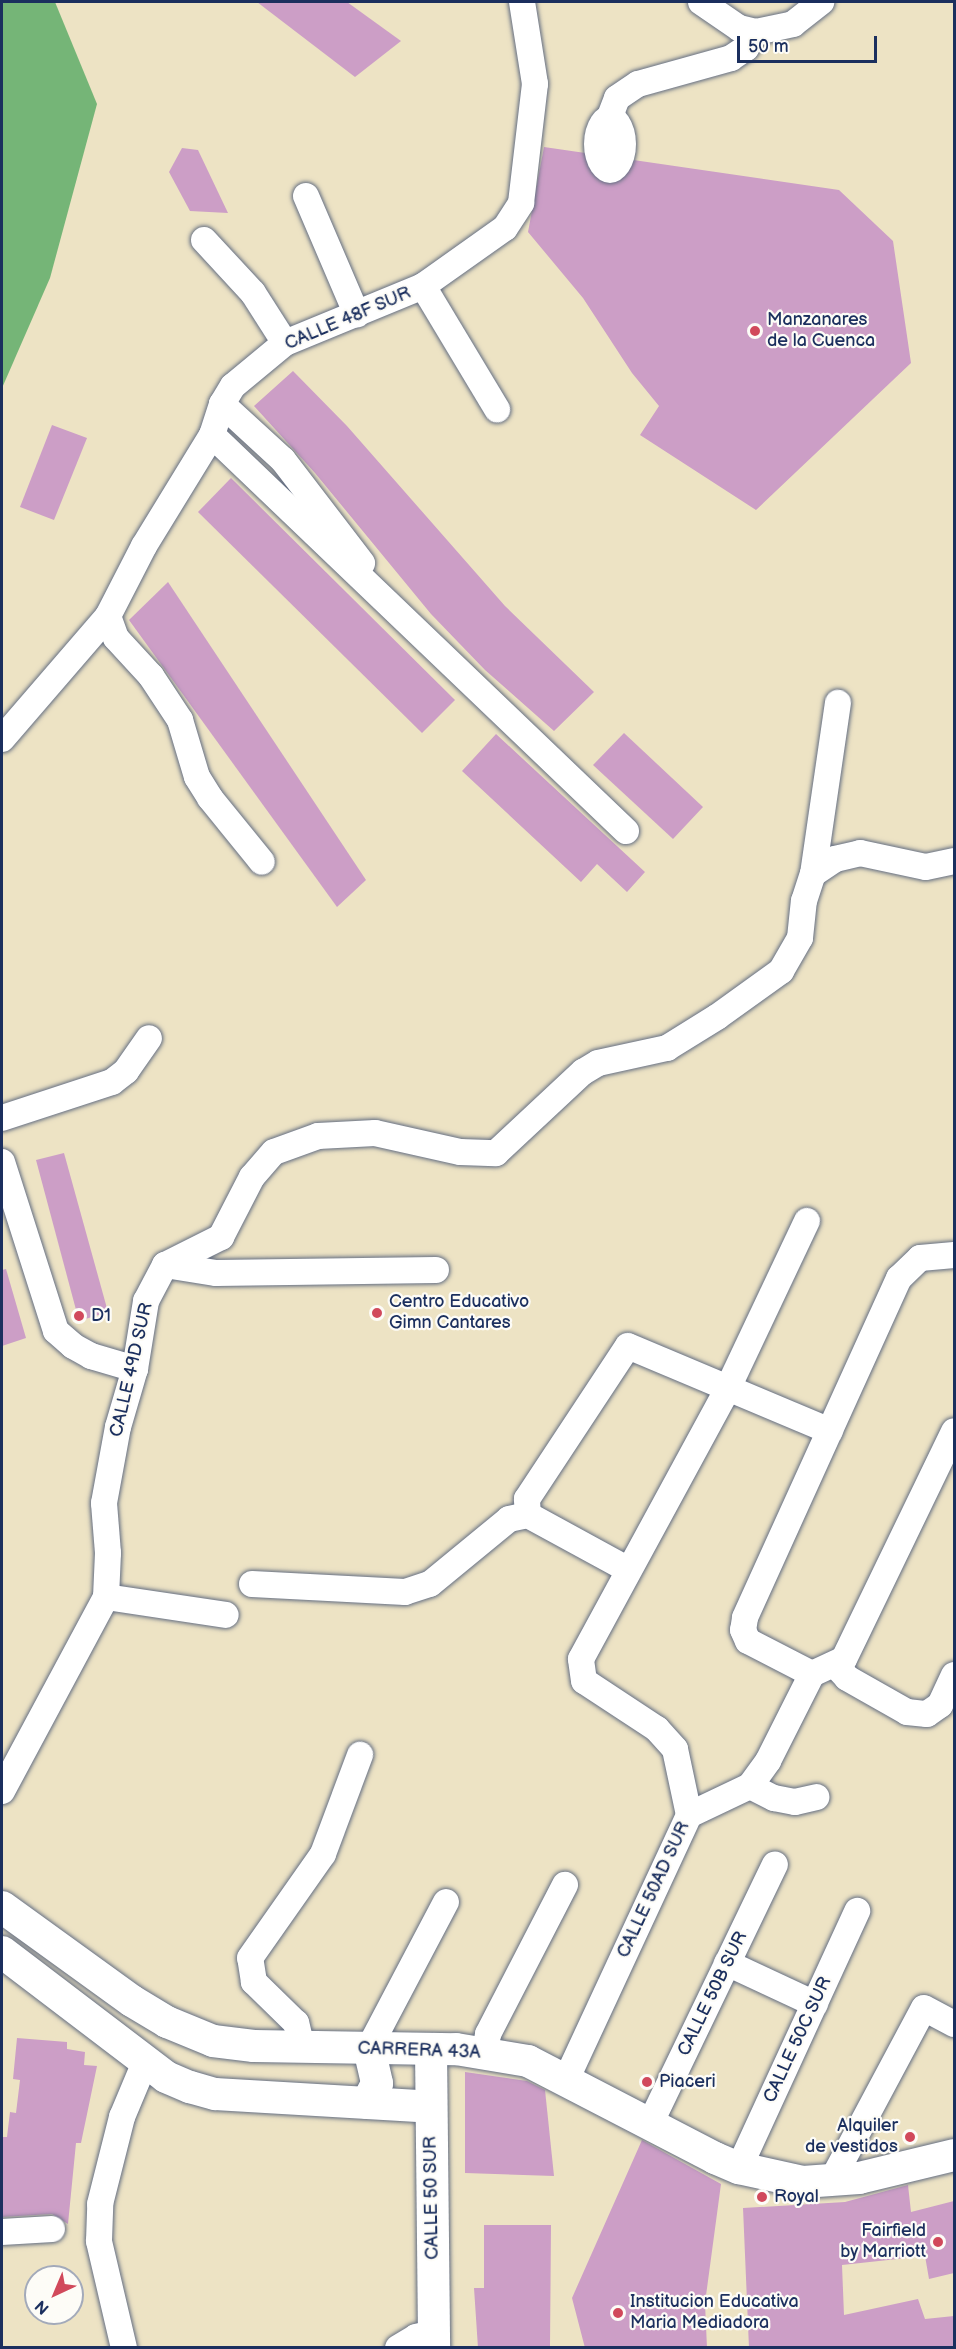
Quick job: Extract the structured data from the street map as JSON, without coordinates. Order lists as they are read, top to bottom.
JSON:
{
  "streets": {
    "main road": ["CARRERA 43A", "CALLE 50 SUR"],
    "street": [
      "CALLE 48F SUR",
      "CALLE 49D SUR",
      "CALLE 50AD SUR",
      "CALLE 50B SUR",
      "CALLE 50C SUR"
    ]
  },
  "crossings": [
    ["CALLE 50AD SUR", "CARRERA 43A"],
    ["CALLE 50B SUR", "CARRERA 43A"],
    ["CALLE 50C SUR", "CARRERA 43A"],
    ["CARRERA 43A", "CALLE 50 SUR"]
  ],
  "places": [
    "Manzanares de la Cuenca",
    "Centro Educativo Gimn Cantares",
    "D1",
    "Piaceri",
    "Alquiler de vestidos",
    "Royal",
    "Fairfield by Marriott",
    "Institucion Educativa Maria Mediadora"
  ],
  "scale_bar": "50 m",
  "north": "bottom left"
}
